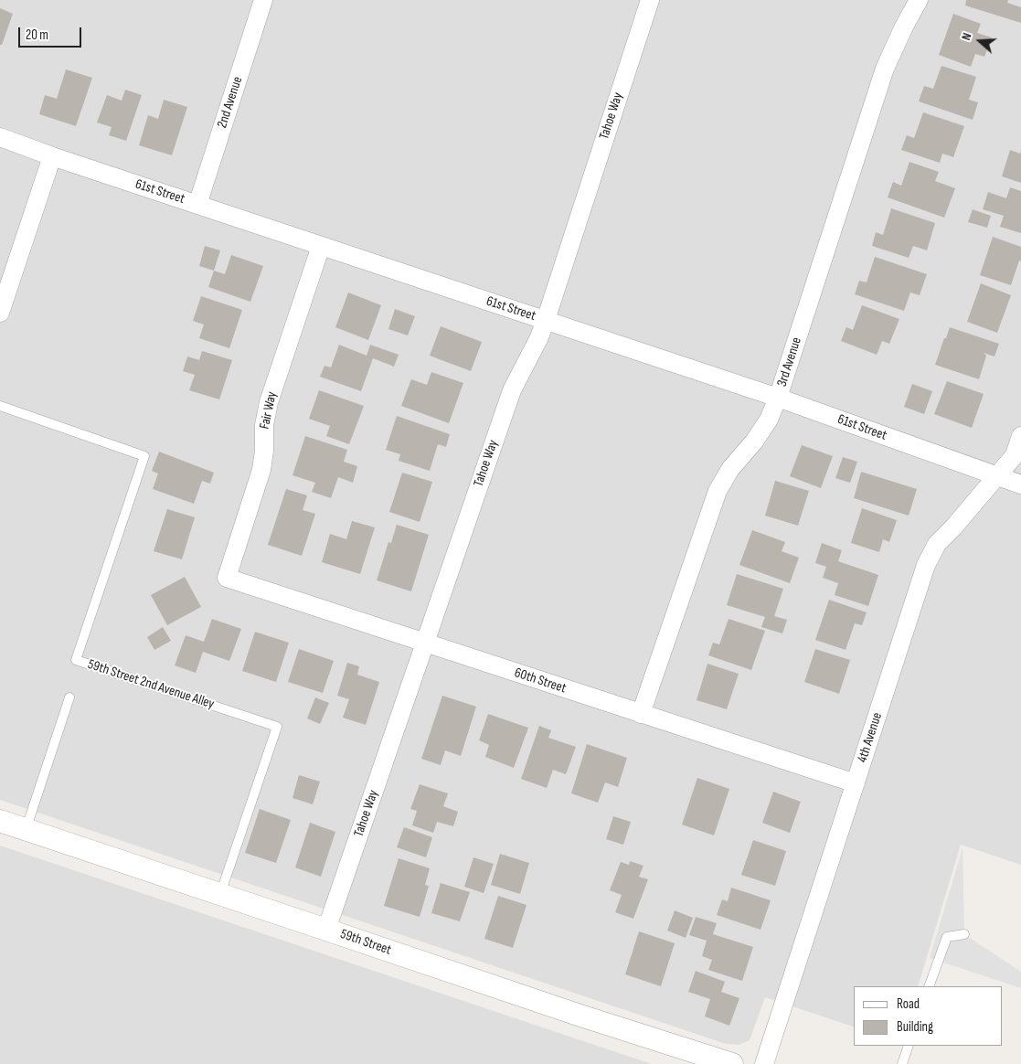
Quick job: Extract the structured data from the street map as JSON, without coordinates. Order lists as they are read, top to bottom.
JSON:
{
  "streets": {
    "street": [
      "2nd Avenue",
      "Tahoe Way",
      "61st Street",
      "3rd Avenue",
      "Fair Way",
      "60th Street",
      "4th Avenue",
      "59th Street"
    ],
    "lane": ["59th Street 2nd Avenue Alley"]
  },
  "crossings": [
    ["2nd Avenue", "61st Street"],
    ["Tahoe Way", "61st Street"],
    ["Tahoe Way", "60th Street"],
    ["Tahoe Way", "59th Street"],
    ["61st Street", "3rd Avenue"],
    ["61st Street", "Fair Way"],
    ["61st Street", "4th Avenue"],
    ["3rd Avenue", "60th Street"],
    ["Fair Way", "60th Street"],
    ["60th Street", "4th Avenue"],
    ["59th Street 2nd Avenue Alley", "59th Street"]
  ],
  "legend": ["Road", "Building"],
  "scale_bar": "20 m",
  "north": "left"
}
